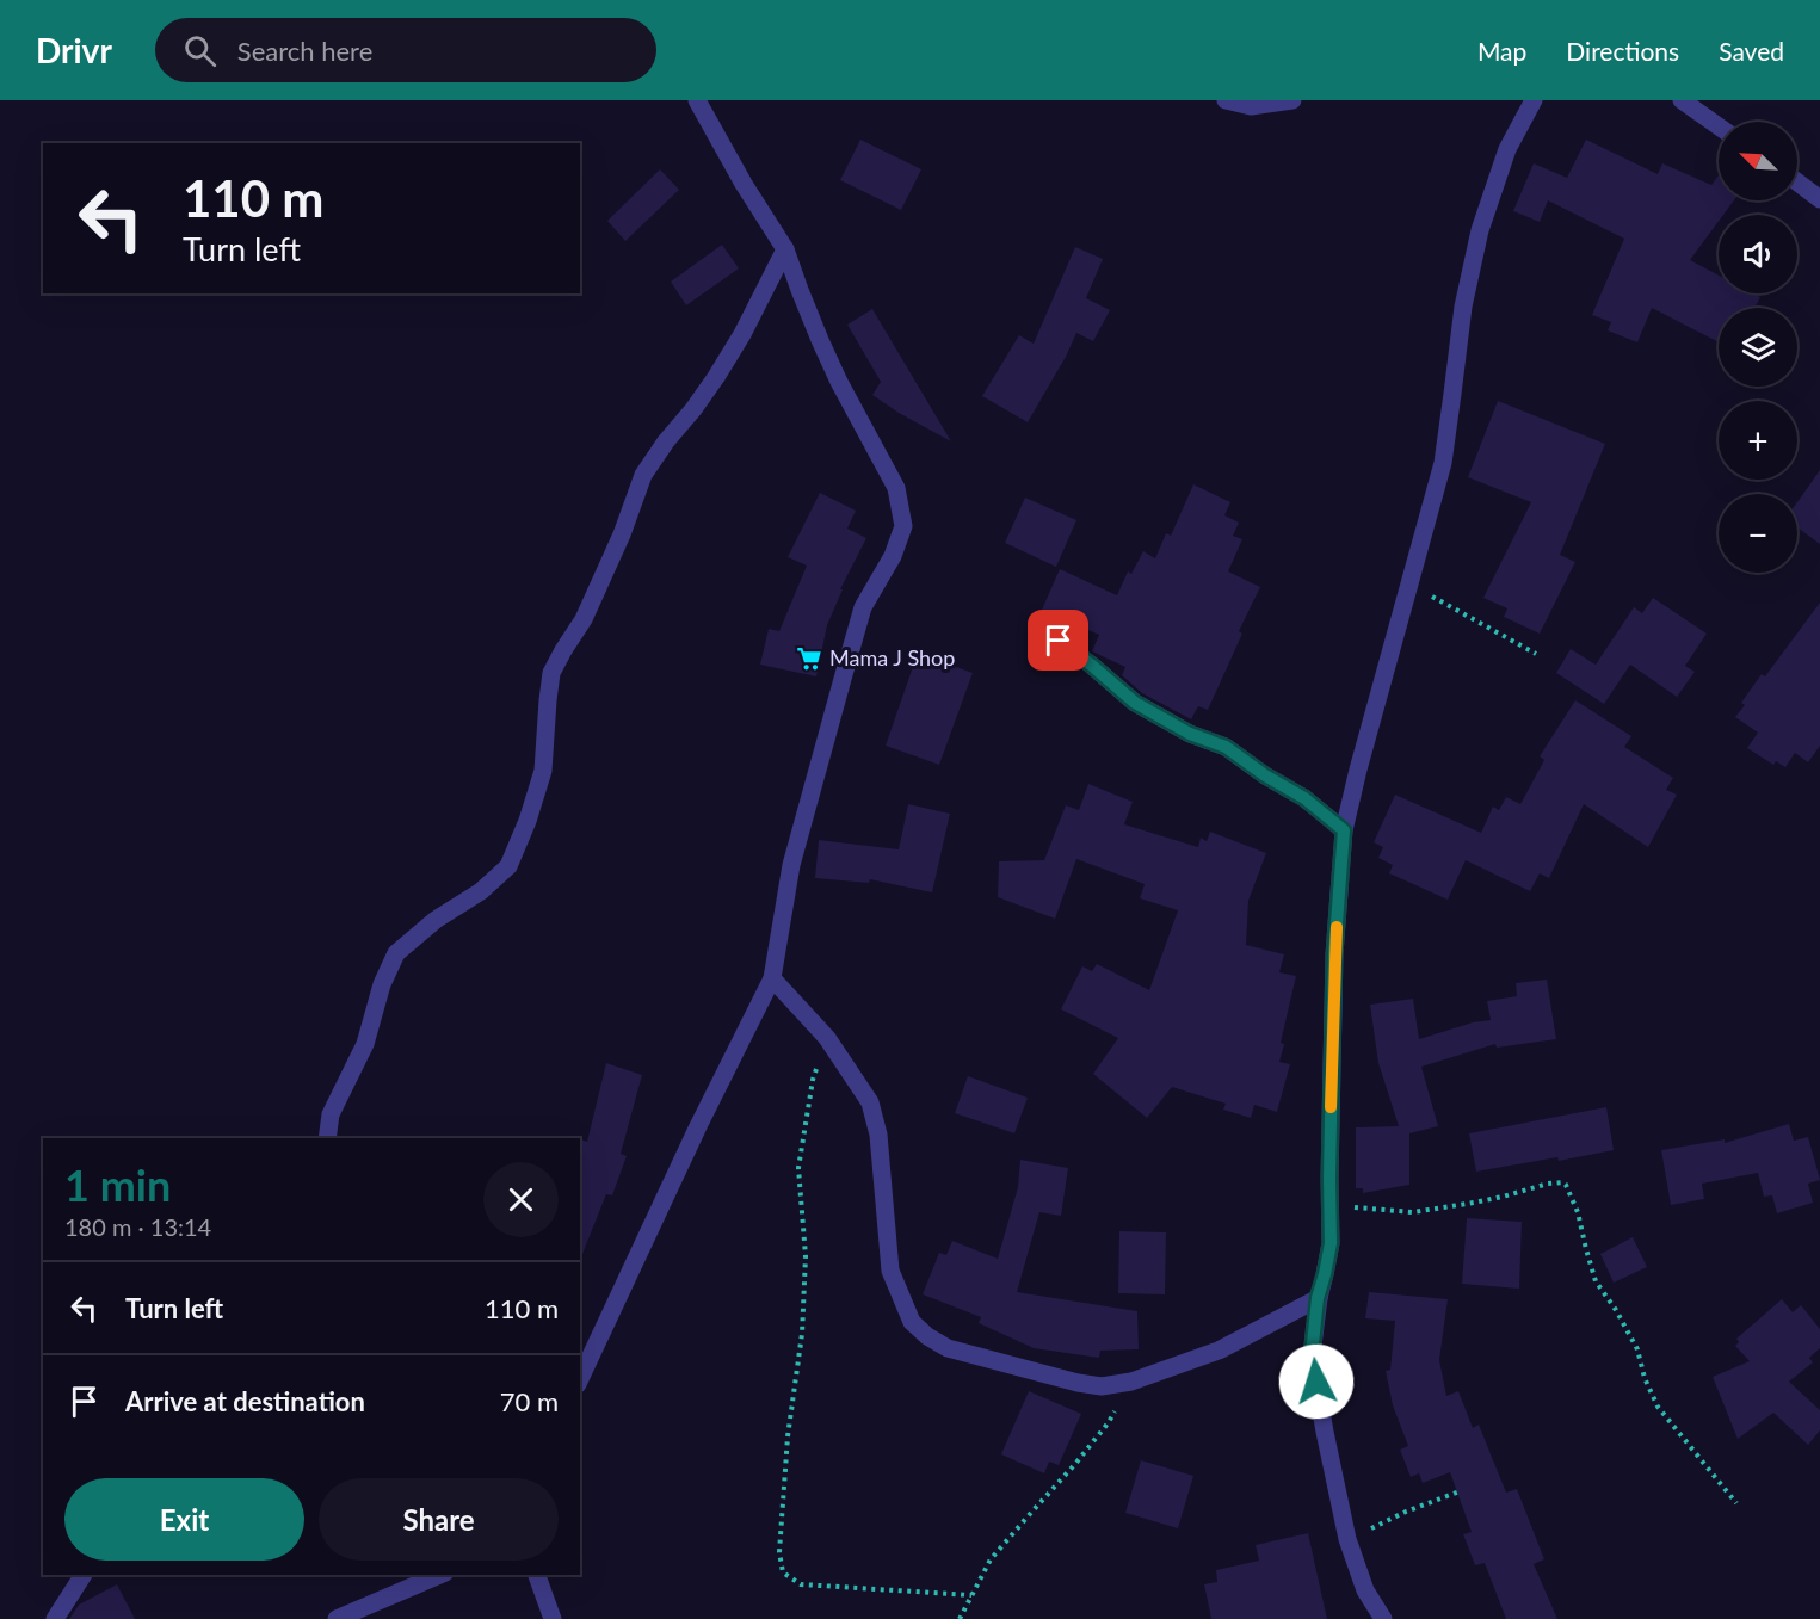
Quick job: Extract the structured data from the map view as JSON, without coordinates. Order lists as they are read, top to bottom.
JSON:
{
  "places": {
    "supermarket": ["Mama J Shop"]
  },
  "north": "top left",
  "page": {
    "header": "Drivr",
    "search": "Search here",
    "nav": ["Map", "Directions", "Saved"],
    "map_buttons": ["+", "−"],
    "turn": ["110 m", "Turn left"],
    "heading": ["1 min", "180 m · 13:14"],
    "list": [
      {
        "name": "Turn left",
        "value": "110 m"
      },
      {
        "name": "Arrive at destination",
        "value": "70 m"
      }
    ],
    "buttons": ["Exit", "Share"]
  }
}
